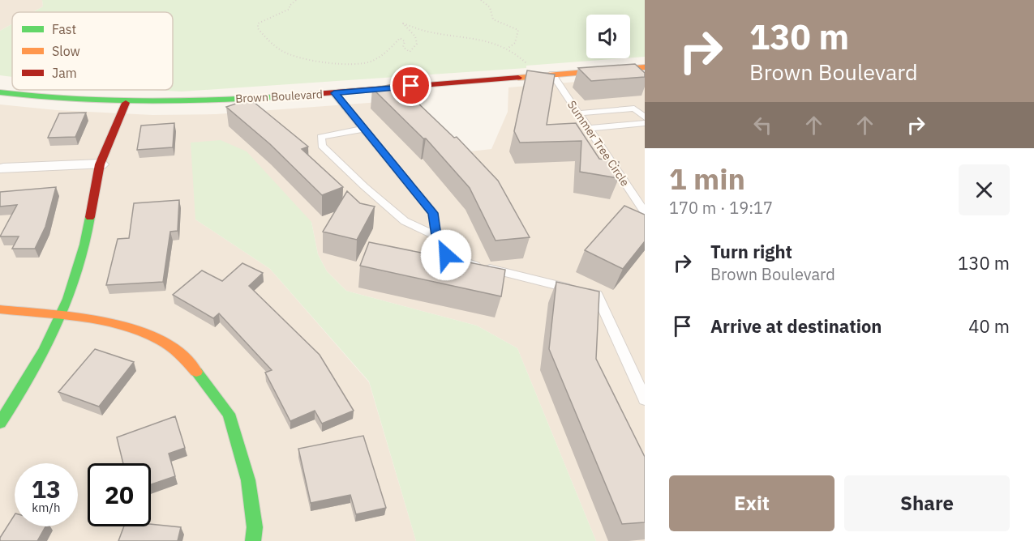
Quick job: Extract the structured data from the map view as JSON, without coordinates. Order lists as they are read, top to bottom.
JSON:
{
  "streets": {
    "street": ["Brown Boulevard"],
    "lane": ["Summer Tree Circle"]
  },
  "crossings": [
    ["Brown Boulevard", "Summer Tree Circle"]
  ],
  "legend": ["Fast", "Slow", "Jam"],
  "page": {
    "turn": ["130 m", "Brown Boulevard"],
    "heading": ["1 min", "170 m · 19:17"],
    "list": [
      {
        "name": "Turn right",
        "note": "Brown Boulevard",
        "value": "130 m"
      },
      {
        "name": "Arrive at destination",
        "value": "40 m"
      }
    ],
    "speed": "13 km/h",
    "limit": "20",
    "buttons": ["Exit", "Share"]
  }
}
